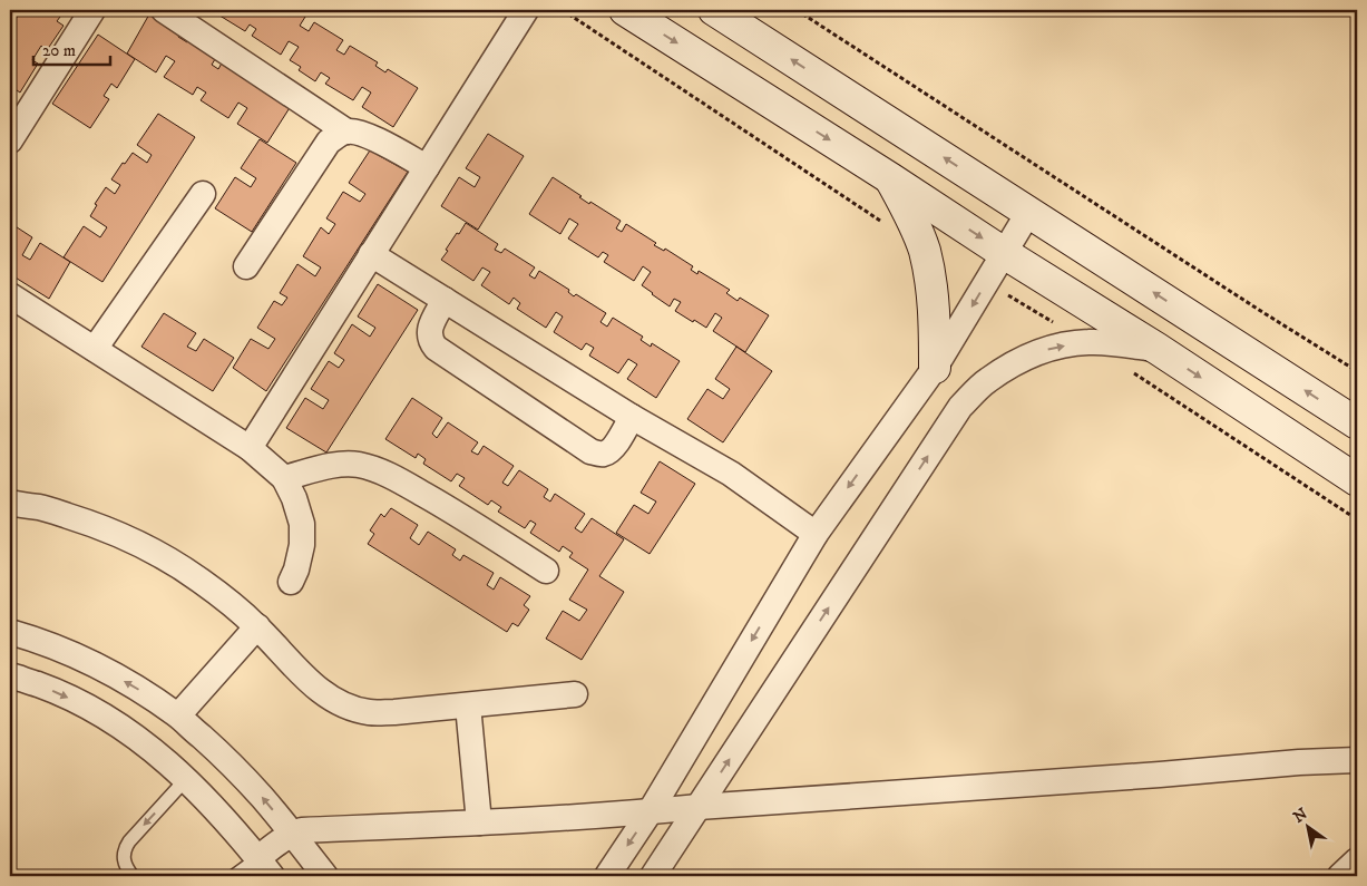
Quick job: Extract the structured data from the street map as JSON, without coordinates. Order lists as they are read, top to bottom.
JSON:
{
  "scale_bar": "20 m",
  "north": "top left"
}
